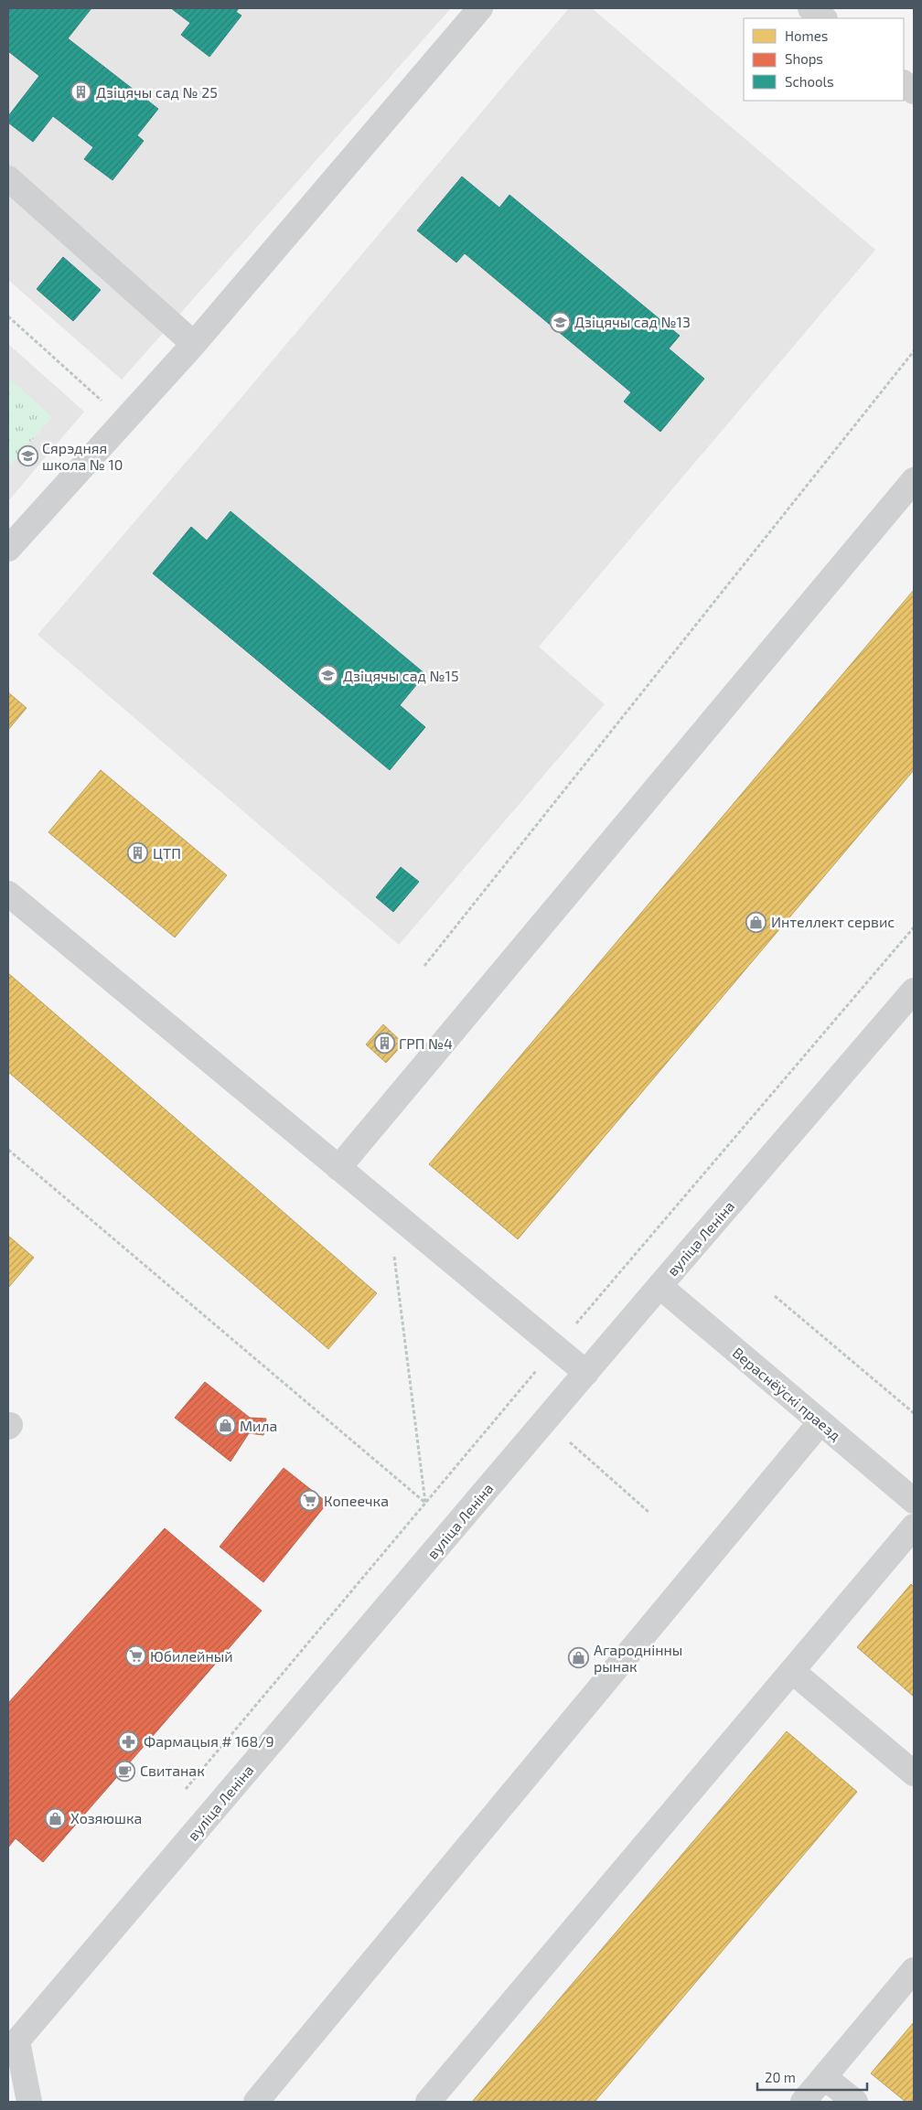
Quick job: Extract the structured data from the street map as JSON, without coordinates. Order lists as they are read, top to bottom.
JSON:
{
  "streets": {
    "street": ["вуліца Леніна", "Вераснёўскі праезд"]
  },
  "crossings": [
    ["вуліца Леніна", "Вераснёўскі праезд"]
  ],
  "places": {
    "building": ["Дзіцячы сад № 25", "ЦТП", "ГРП №4"],
    "school or university": ["Дзіцячы сад №13", "Сярэдняя школа № 10", "Дзіцячы сад №15"],
    "shop": [
      "Интеллект сервис",
      "Мила",
      "Агароднінны рынак",
      "Хозяюшка"
    ],
    "supermarket": ["Копеечка", "Юбилейный"],
    "pharmacy": ["Фармацыя # 168/9"],
    "cafe": ["Свитанак"]
  },
  "legend": ["Homes", "Shops", "Schools"],
  "scale_bar": "20 m"
}
